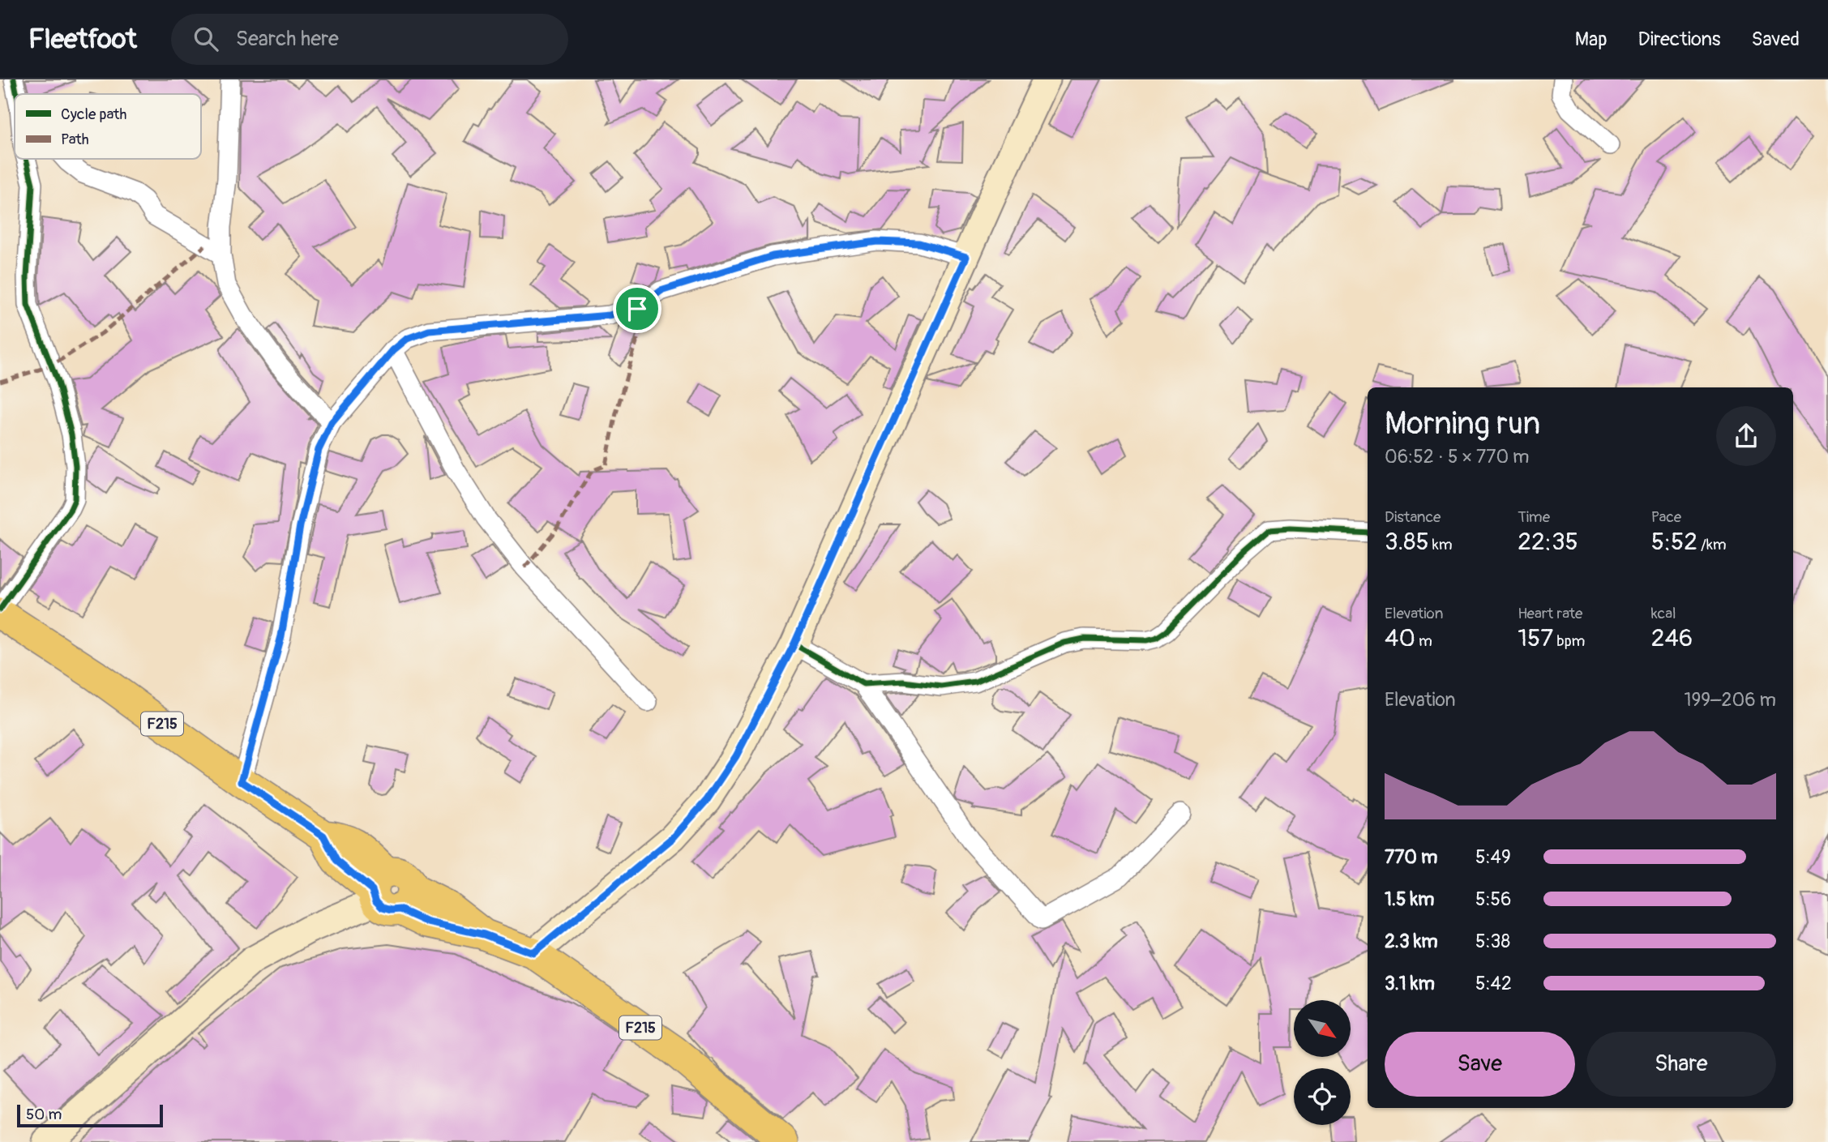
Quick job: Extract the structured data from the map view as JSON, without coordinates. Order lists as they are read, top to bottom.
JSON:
{
  "streets": {
    "main road": ["F215"]
  },
  "legend": ["Cycle path", "Path"],
  "scale_bar": "50 m",
  "north": "bottom right",
  "page": {
    "header": "Fleetfoot",
    "search": "Search here",
    "nav": ["Map", "Directions", "Saved"],
    "heading": ["Morning run", "06:52 · 5 × 770 m"],
    "stats": [
      ["Distance", "3.85 km"],
      ["Time", "22:35"],
      ["Pace", "5:52 /km"],
      ["Elevation", "40 m"],
      ["Heart rate", "157 bpm"],
      ["kcal", "246"]
    ],
    "chart": ["Elevation", "199–206 m"],
    "list": [
      {
        "name": "770 m",
        "note": "5:49"
      },
      {
        "name": "1.5 km",
        "note": "5:56"
      },
      {
        "name": "2.3 km",
        "note": "5:38"
      },
      {
        "name": "3.1 km",
        "note": "5:42"
      }
    ],
    "buttons": ["Save", "Share"],
    "scale": "50 m"
  }
}
